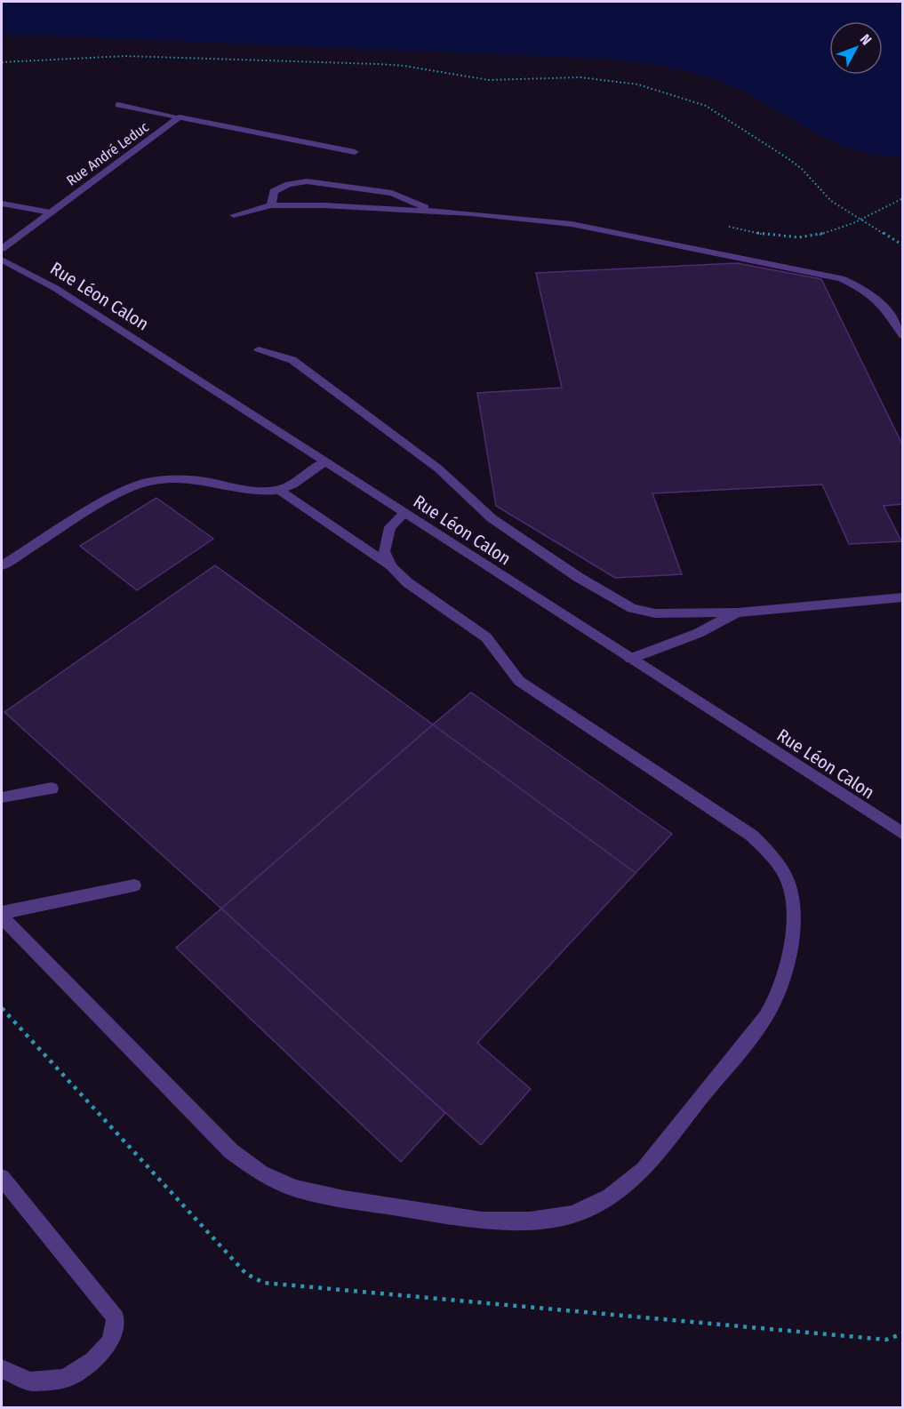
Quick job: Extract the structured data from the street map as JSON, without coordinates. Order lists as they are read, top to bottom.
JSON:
{
  "streets": {
    "street": ["Rue André Leduc", "Rue Léon Calon"]
  },
  "north": "top right"
}
